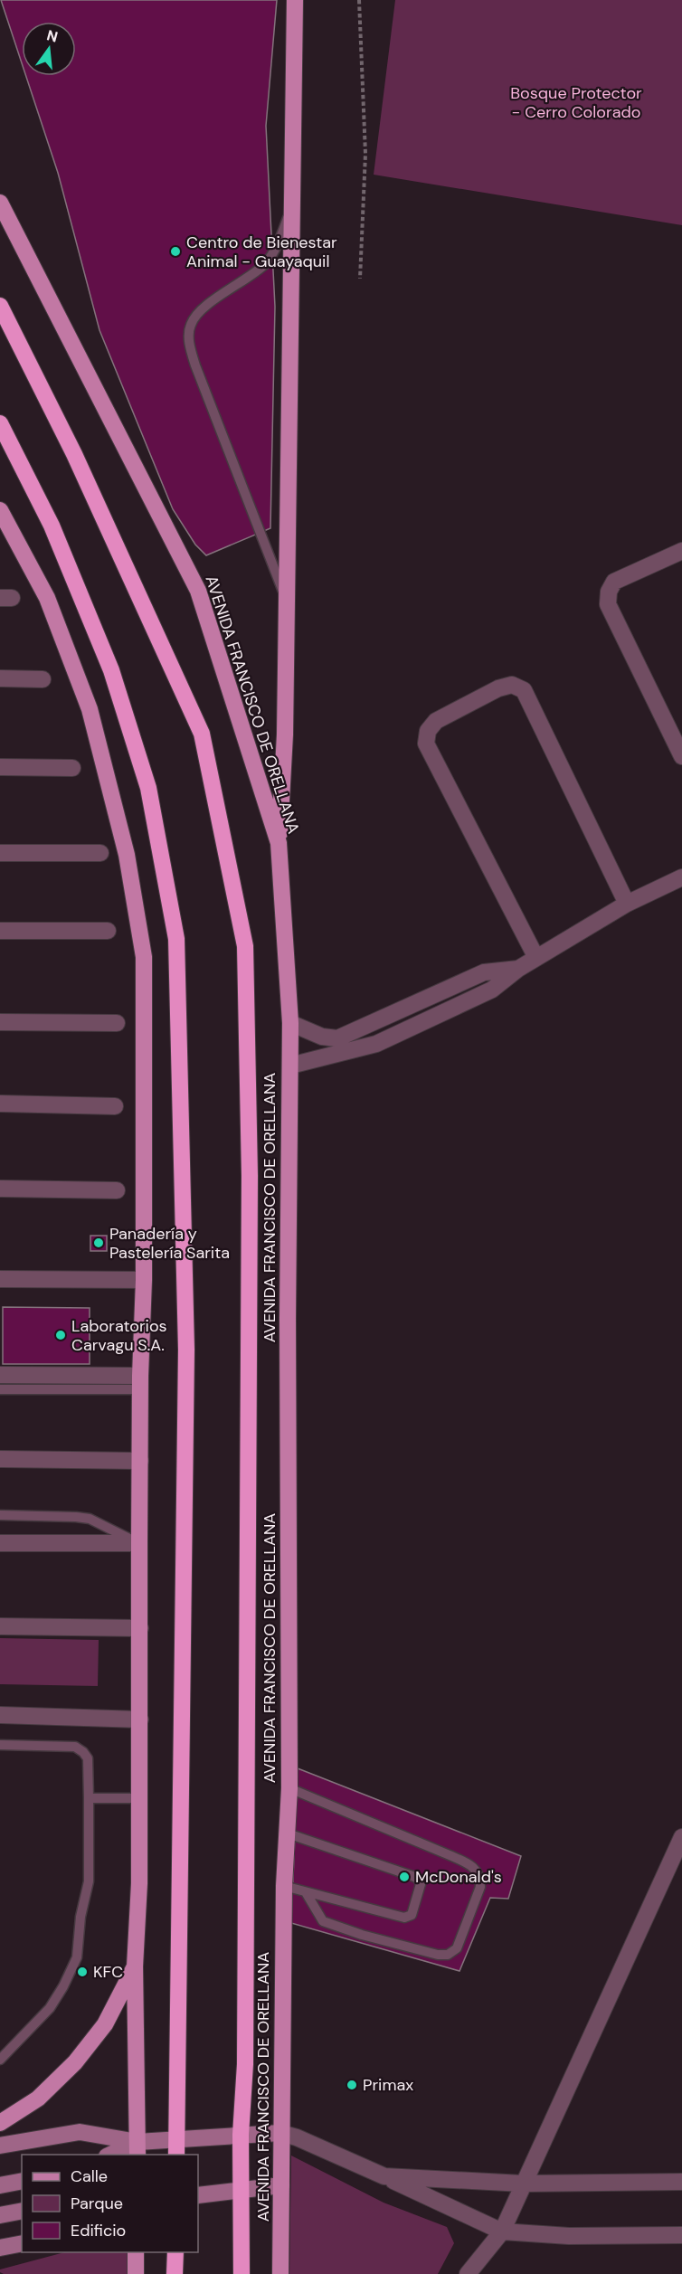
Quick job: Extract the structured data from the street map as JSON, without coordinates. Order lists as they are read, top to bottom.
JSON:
{
  "streets": {
    "highway": ["AVENIDA FRANCISCO DE ORELLANA"]
  },
  "parks": ["Bosque Protector - Cerro Colorado"],
  "places": [
    "Centro de Bienestar Animal - Guayaquil",
    "Panadería y Pastelería Sarita",
    "Laboratorios Carvagu S.A.",
    "McDonald's",
    "KFC",
    "Primax"
  ],
  "legend": ["Calle", "Parque", "Edificio"],
  "north": "top"
}
